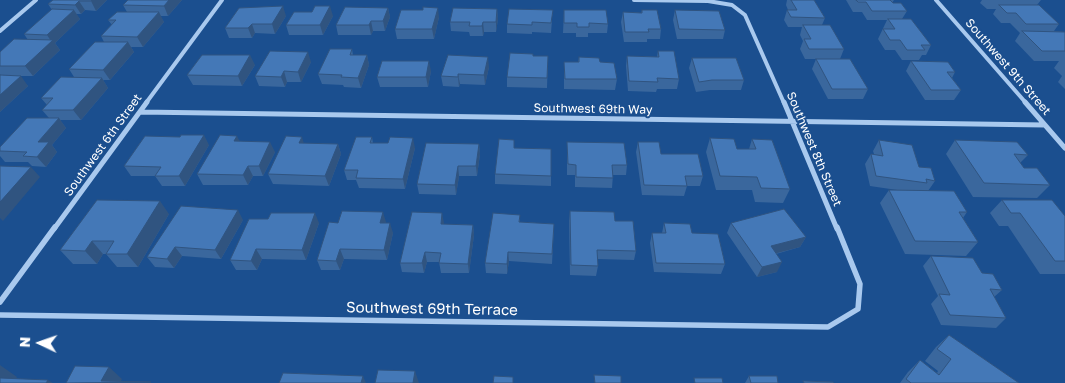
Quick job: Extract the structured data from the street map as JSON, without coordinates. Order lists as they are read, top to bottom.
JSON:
{
  "streets": {
    "street": [
      "Southwest 9th Street",
      "Southwest 69th Way",
      "Southwest 6th Street",
      "Southwest 8th Street",
      "Southwest 69th Terrace"
    ]
  },
  "crossings": [
    ["Southwest 9th Street", "Southwest 69th Way"],
    ["Southwest 69th Way", "Southwest 6th Street"],
    ["Southwest 69th Way", "Southwest 8th Street"],
    ["Southwest 8th Street", "Southwest 69th Terrace"]
  ],
  "north": "left"
}
